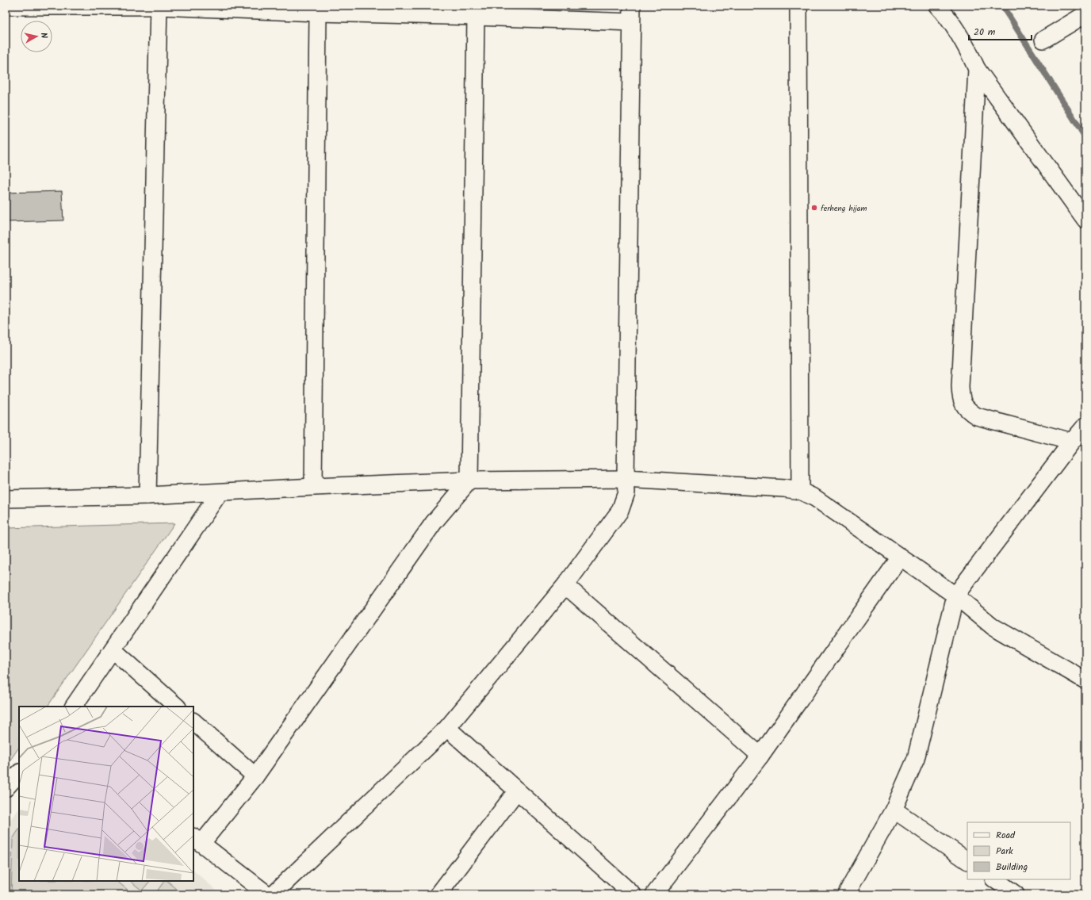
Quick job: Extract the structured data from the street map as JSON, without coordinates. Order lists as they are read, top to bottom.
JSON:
{
  "places": ["ferheng hijam"],
  "legend": ["Road", "Park", "Building"],
  "scale_bar": "20 m",
  "north": "right"
}
